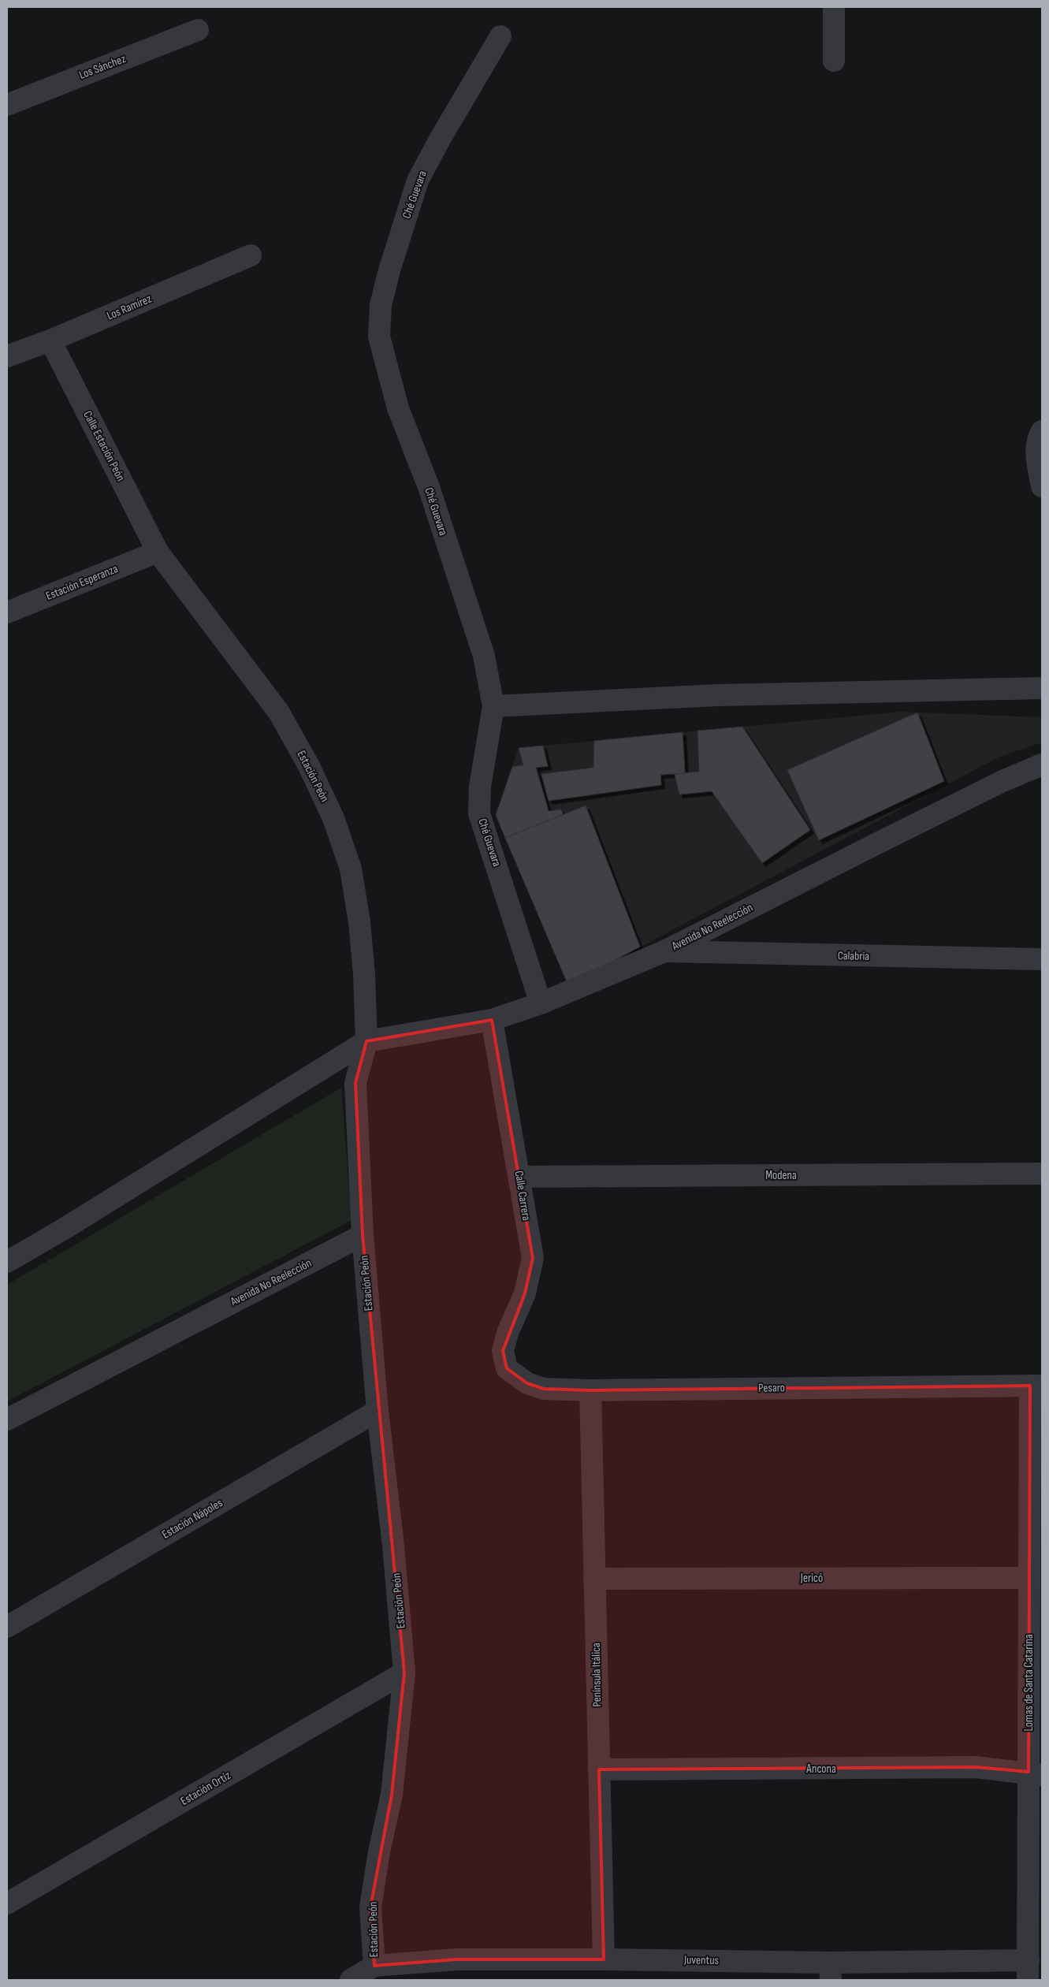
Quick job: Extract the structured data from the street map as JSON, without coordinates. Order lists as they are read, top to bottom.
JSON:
{
  "streets": {
    "street": [
      "Los Sánchez",
      "Ché Guevara",
      "Los Ramírez",
      "Calle Estación Peón",
      "Estación Esperanza",
      "Estación Peón",
      "Avenida No Reelección",
      "Calabria",
      "Modena",
      "Calle Carrera",
      "Pesaro",
      "Estación Nápoles",
      "Jericó",
      "Península Itálica",
      "Lomas de Santa Catarina",
      "Ancona",
      "Estación Ortíz",
      "Juventus"
    ]
  },
  "crossings": [
    ["Ché Guevara", "Avenida No Reelección"],
    ["Los Ramírez", "Calle Estación Peón"],
    ["Calle Estación Peón", "Estación Esperanza"],
    ["Calle Estación Peón", "Estación Peón"],
    ["Estación Esperanza", "Estación Peón"],
    ["Estación Peón", "Avenida No Reelección"],
    ["Estación Peón", "Estación Nápoles"],
    ["Estación Peón", "Estación Ortíz"],
    ["Estación Peón", "Juventus"],
    ["Avenida No Reelección", "Calabria"],
    ["Avenida No Reelección", "Calle Carrera"],
    ["Modena", "Calle Carrera"],
    ["Calle Carrera", "Pesaro"],
    ["Pesaro", "Península Itálica"],
    ["Pesaro", "Lomas de Santa Catarina"],
    ["Jericó", "Península Itálica"],
    ["Jericó", "Lomas de Santa Catarina"],
    ["Península Itálica", "Ancona"],
    ["Península Itálica", "Juventus"],
    ["Lomas de Santa Catarina", "Ancona"],
    ["Lomas de Santa Catarina", "Juventus"]
  ]
}
